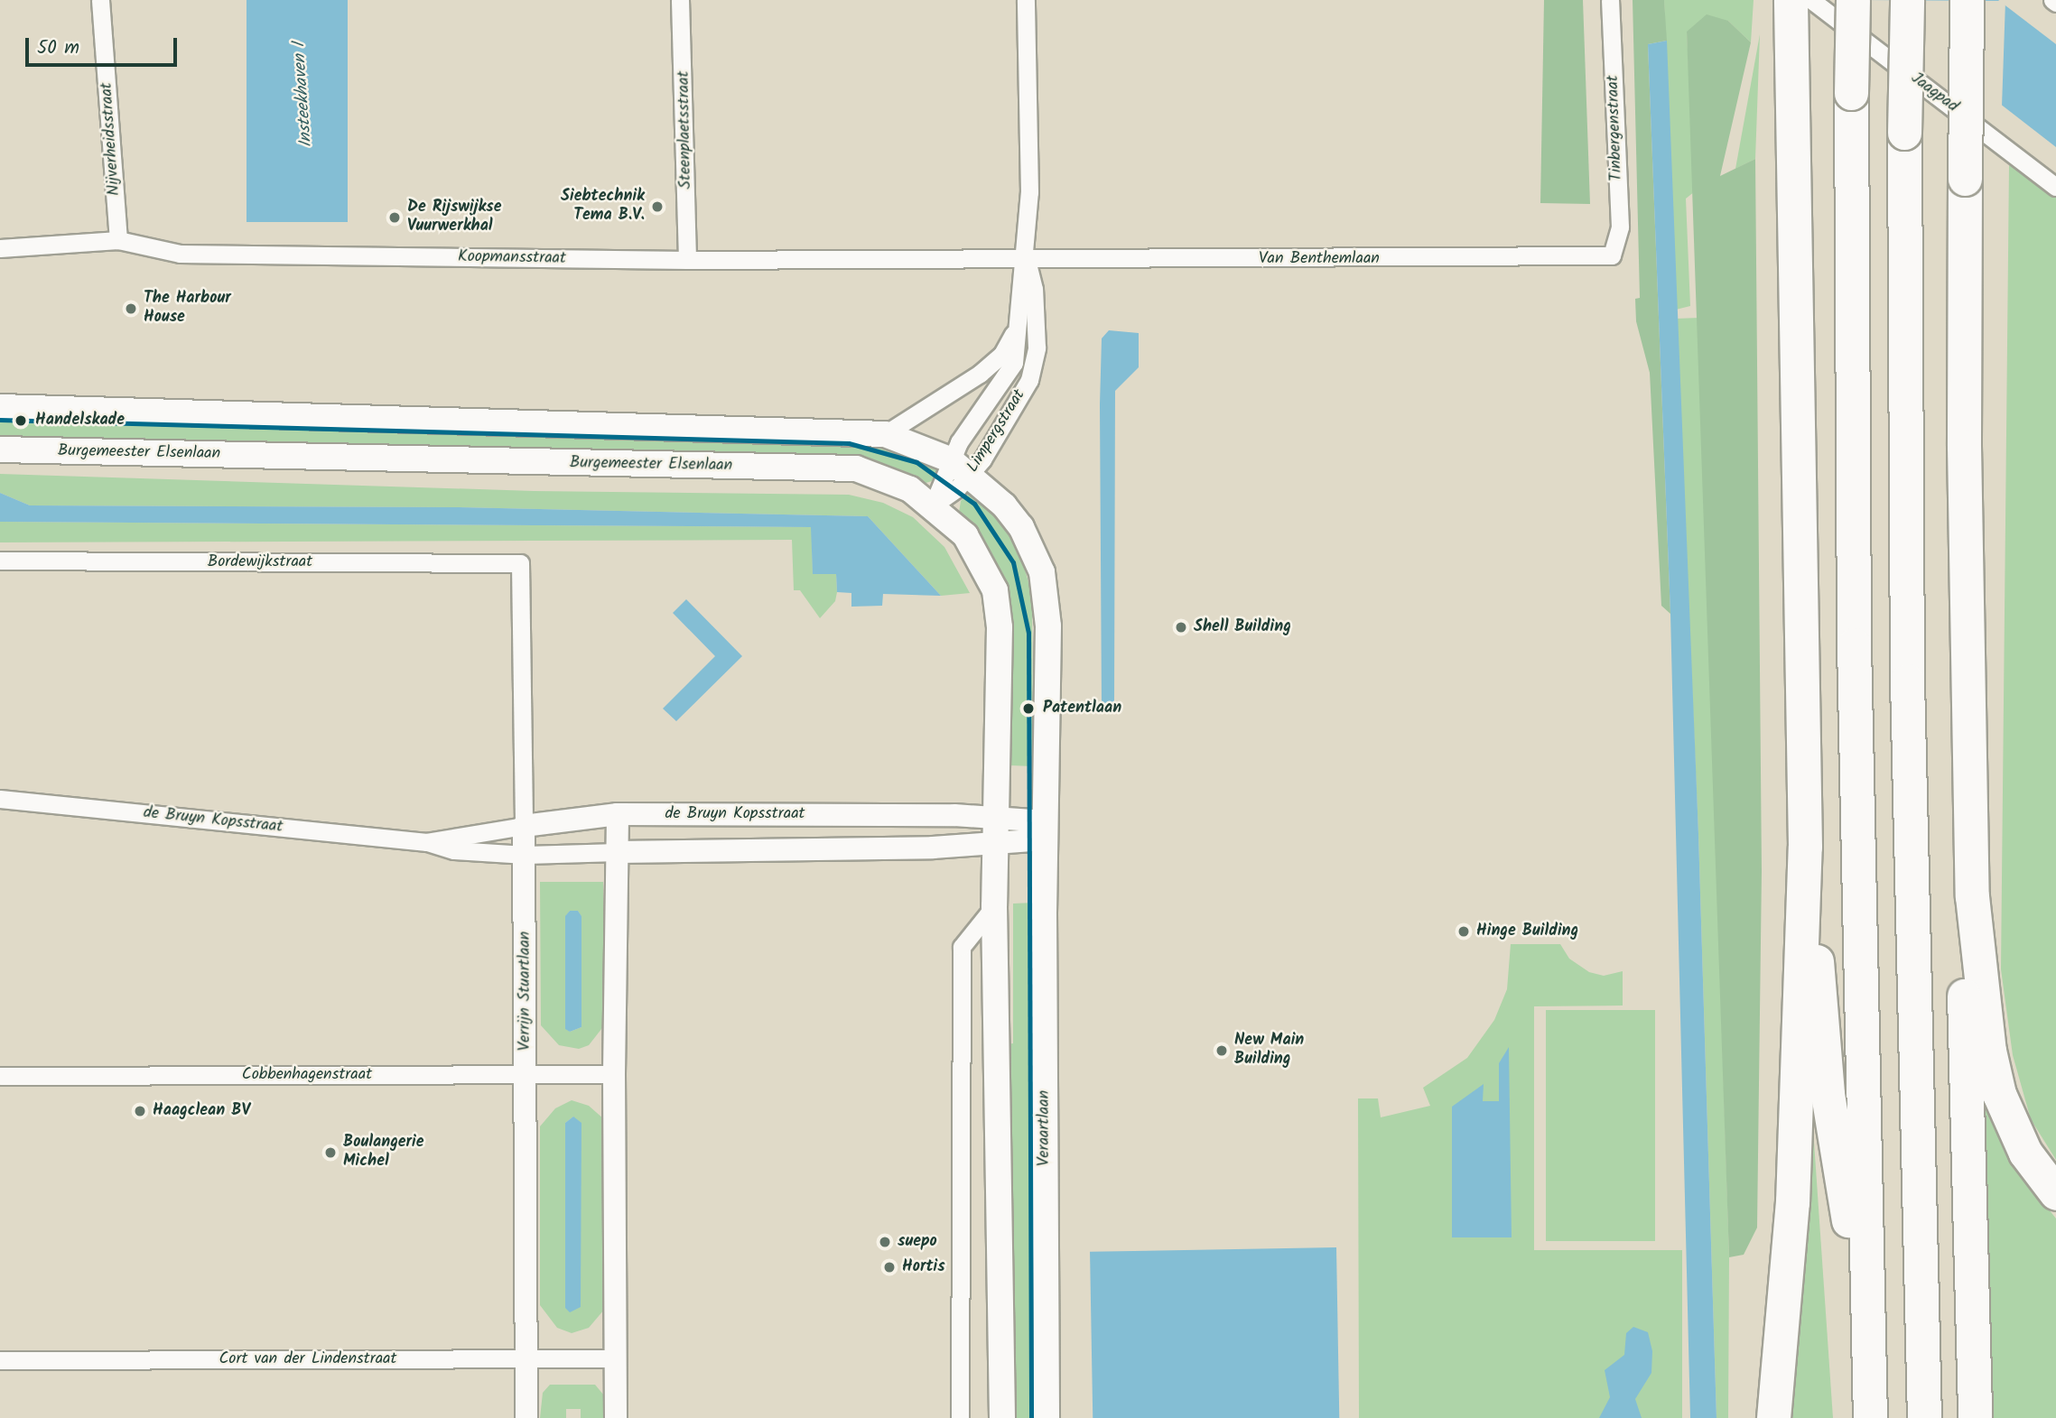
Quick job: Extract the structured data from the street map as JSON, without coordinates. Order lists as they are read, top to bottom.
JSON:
{
  "streets": {
    "main road": ["Burgemeester Elsenlaan", "Veraartlaan"],
    "street": [
      "Jaagpad",
      "Tinbergenstraat",
      "Steenplaetsstraat",
      "Nijverheidsstraat",
      "Koopmansstraat",
      "Van Benthemlaan",
      "Limpergstraat",
      "Bordewijkstraat",
      "de Bruyn Kopsstraat",
      "Verrijn Stuartlaan",
      "Cobbenhagenstraat",
      "Cort van der Lindenstraat"
    ]
  },
  "crossings": [
    ["Tinbergenstraat", "Van Benthemlaan"],
    ["Steenplaetsstraat", "Koopmansstraat"],
    ["Nijverheidsstraat", "Koopmansstraat"],
    ["Koopmansstraat", "Van Benthemlaan"],
    ["Koopmansstraat", "Limpergstraat"],
    ["Van Benthemlaan", "Limpergstraat"],
    ["Limpergstraat", "Burgemeester Elsenlaan"],
    ["Burgemeester Elsenlaan", "de Bruyn Kopsstraat"],
    ["Bordewijkstraat", "Verrijn Stuartlaan"],
    ["de Bruyn Kopsstraat", "Verrijn Stuartlaan"],
    ["de Bruyn Kopsstraat", "Veraartlaan"],
    ["Verrijn Stuartlaan", "Cobbenhagenstraat"],
    ["Verrijn Stuartlaan", "Cort van der Lindenstraat"]
  ],
  "water": ["Insteekhaven 1"],
  "places": [
    "Siebtechnik Tema B.V.",
    "De Rijswijkse Vuurwerkhal",
    "The Harbour House",
    "Handelskade",
    "Shell Building",
    "Patentlaan",
    "Hinge Building",
    "New Main Building",
    "Haagclean BV",
    "Boulangerie Michel",
    "suepo",
    "Hortis"
  ],
  "scale_bar": "50 m"
}
